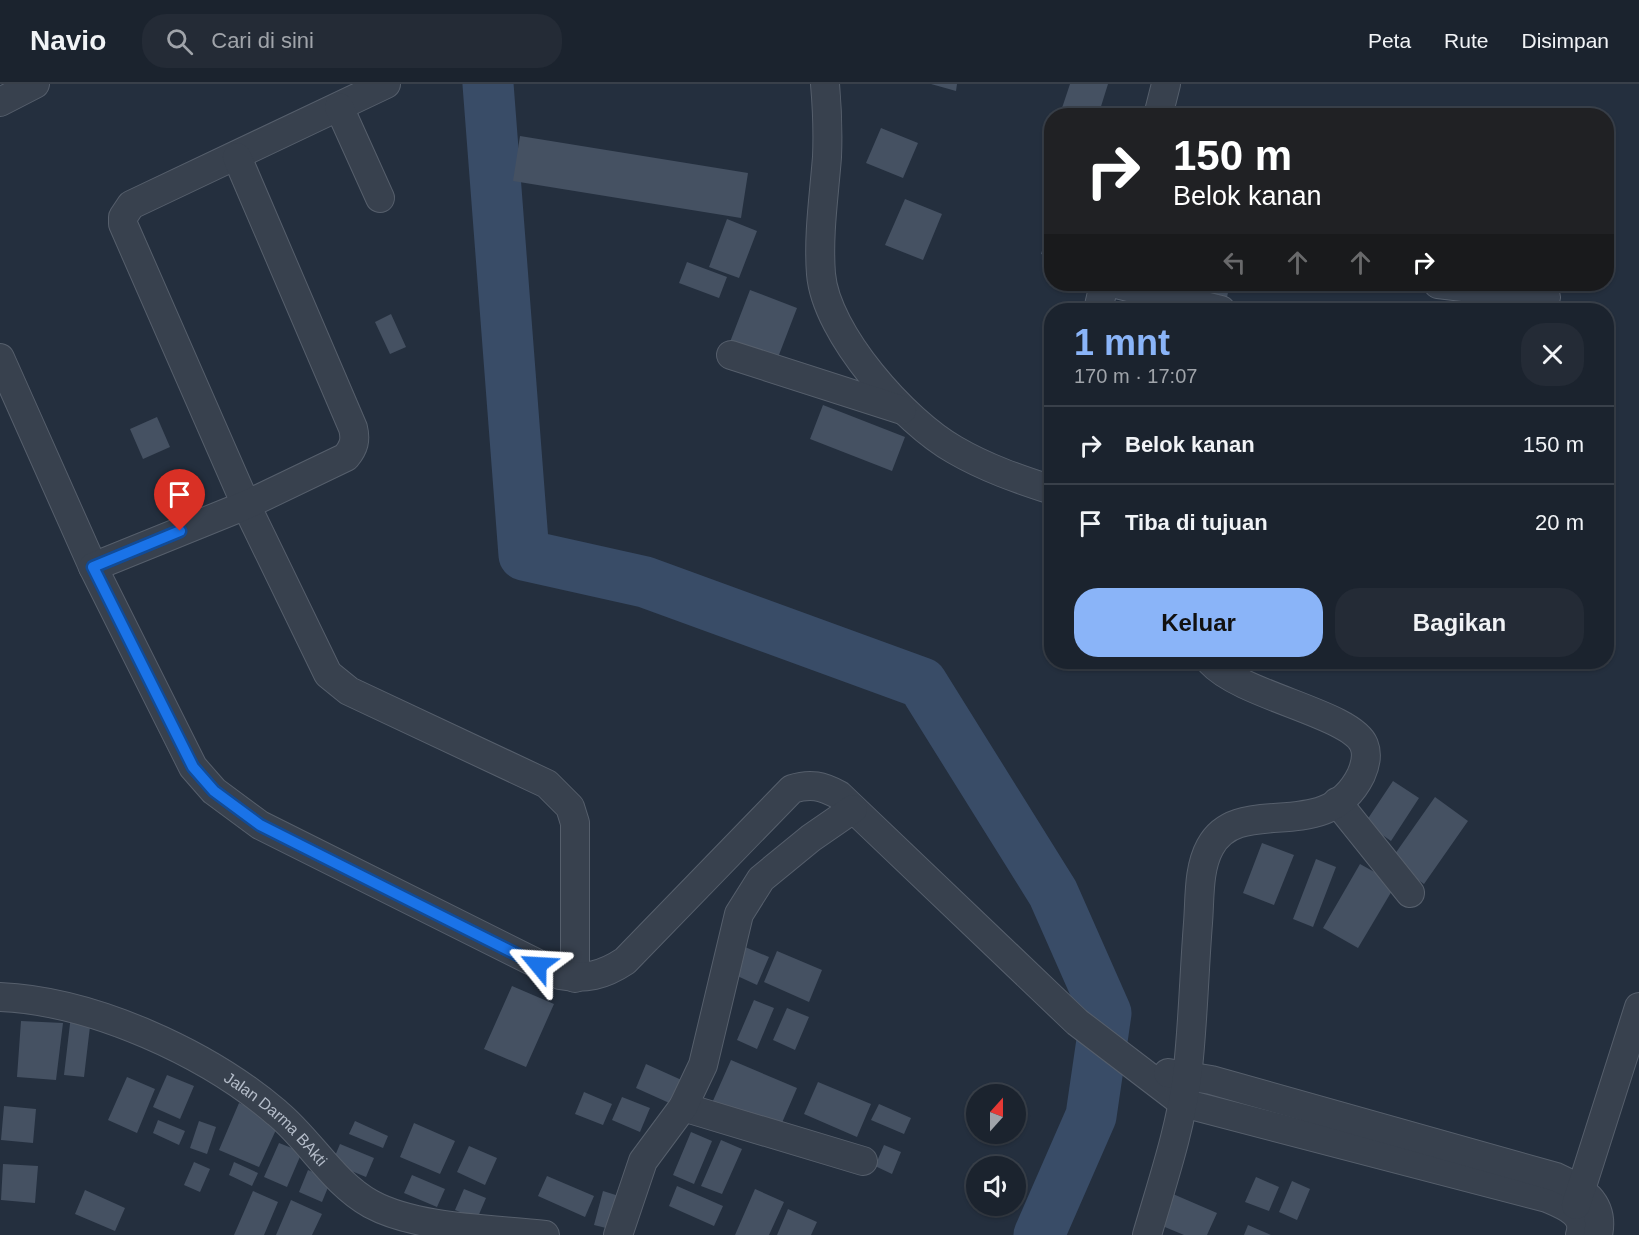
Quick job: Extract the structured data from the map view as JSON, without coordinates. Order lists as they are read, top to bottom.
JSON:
{
  "streets": {
    "street": ["Jalan Darma BAkti"]
  },
  "north": "top",
  "page": {
    "header": "Navio",
    "search": "Cari di sini",
    "nav": ["Peta", "Rute", "Disimpan"],
    "turn": ["150 m", "Belok kanan"],
    "heading": ["1 mnt", "170 m · 17:07"],
    "list": [
      {
        "name": "Belok kanan",
        "value": "150 m"
      },
      {
        "name": "Tiba di tujuan",
        "value": "20 m"
      }
    ],
    "buttons": ["Keluar", "Bagikan"]
  }
}
